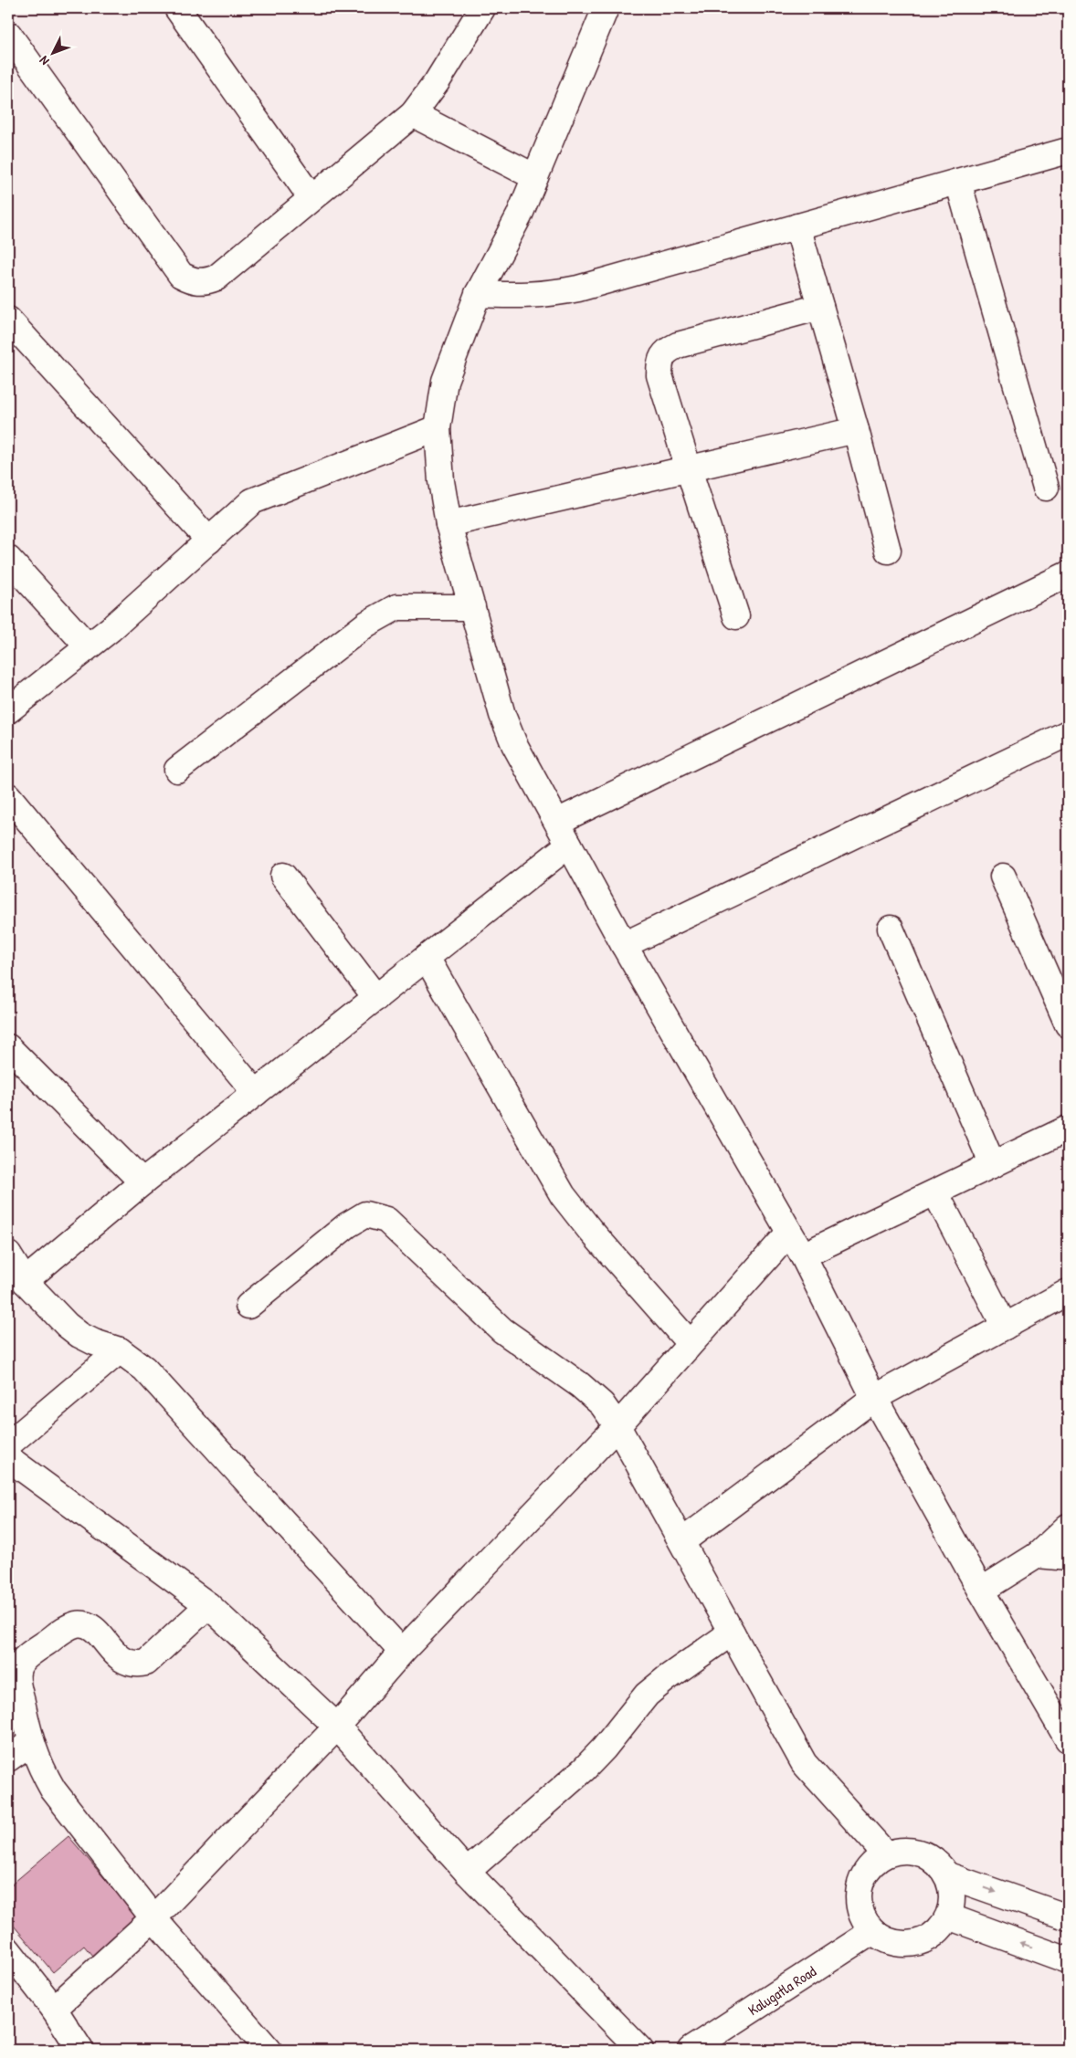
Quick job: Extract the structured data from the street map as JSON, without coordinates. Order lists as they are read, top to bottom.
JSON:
{
  "streets": {
    "street": ["Kalugatla Road"]
  },
  "north": "bottom left"
}
